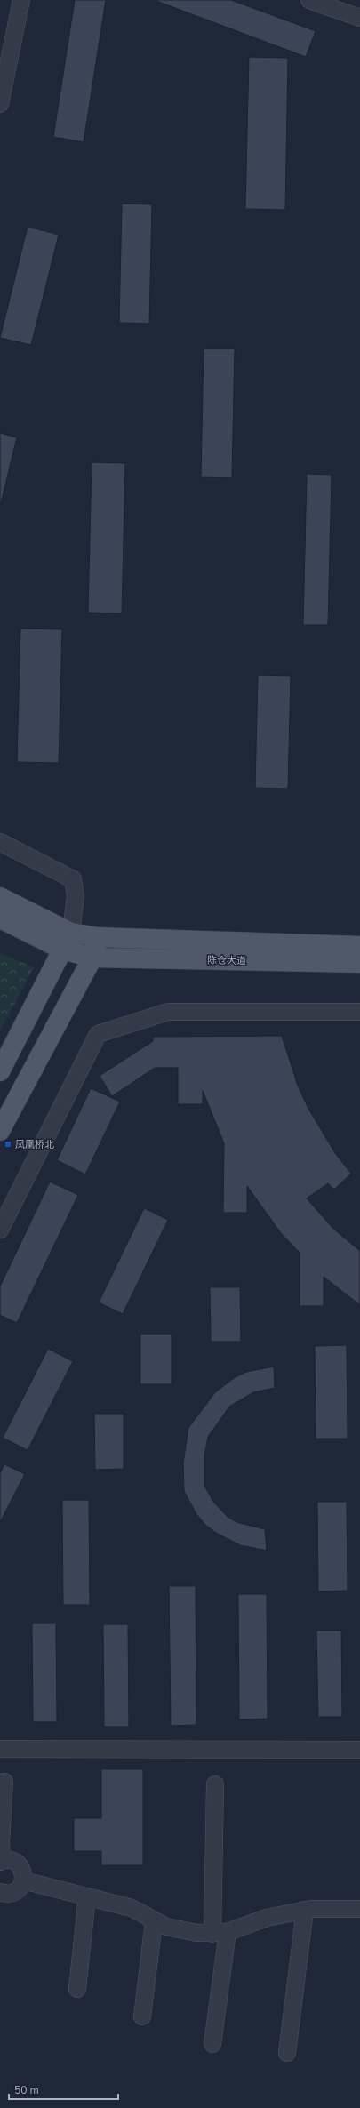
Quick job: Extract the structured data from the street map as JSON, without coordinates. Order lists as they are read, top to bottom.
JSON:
{
  "streets": {
    "main road": ["陈仓大道"]
  },
  "places": {
    "transit": ["凤凰桥北"]
  },
  "scale_bar": "50 m"
}
